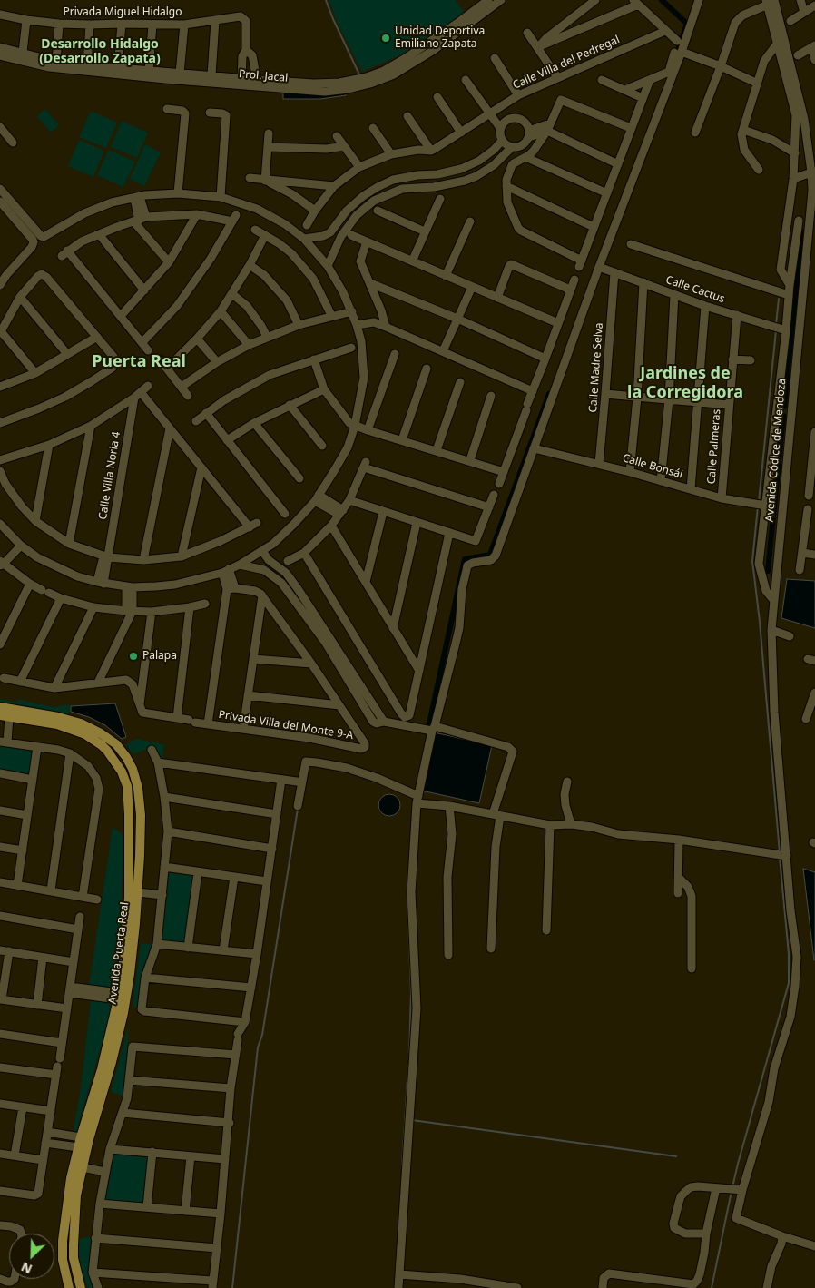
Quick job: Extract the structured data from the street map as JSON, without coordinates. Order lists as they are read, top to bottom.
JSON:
{
  "streets": {
    "main road": ["Avenida Puerta Real"],
    "street": [
      "Privada Miguel Hidalgo",
      "Calle Villa del Pedregal",
      "Prol. Jacal",
      "Calle Cactus",
      "Calle Madre Selva",
      "Calle Palmeras",
      "Avenida Códice de Mendoza",
      "Calle Bonsái",
      "Calle Villa Noria 4",
      "Privada Villa del Monte 9-A"
    ]
  },
  "crossings": [
    ["Calle Cactus", "Calle Madre Selva"],
    ["Calle Cactus", "Calle Palmeras"],
    ["Calle Madre Selva", "Calle Bonsái"],
    ["Calle Palmeras", "Calle Bonsái"]
  ],
  "districts": ["Desarrollo Hidalgo (Desarrollo Zapata)", "Puerta Real", "Jardines de la Corregidora"],
  "places": ["Unidad Deportiva Emiliano Zapata", "Palapa"],
  "north": "bottom left"
}
